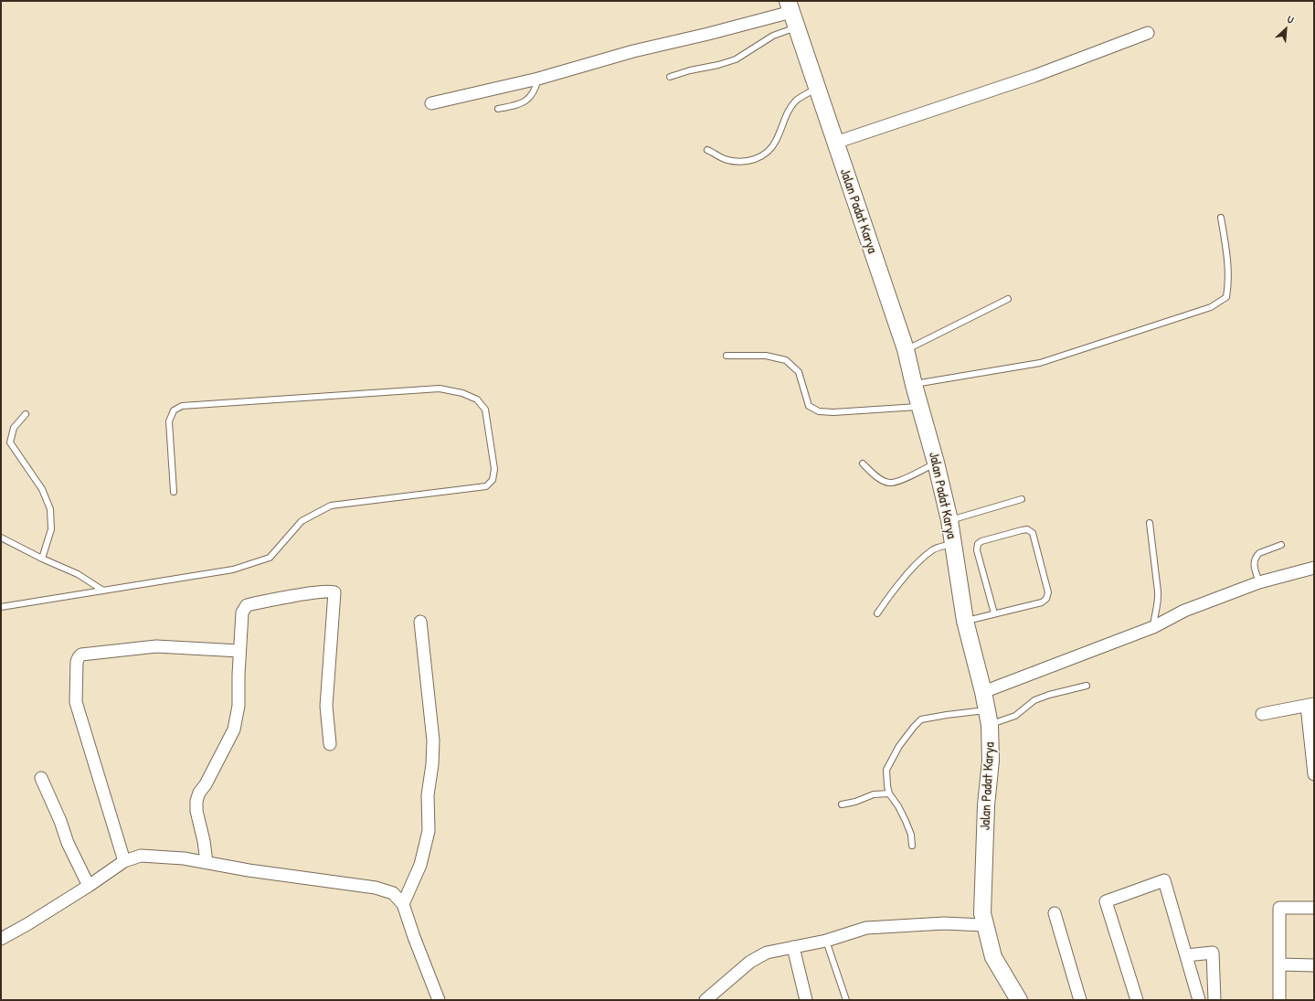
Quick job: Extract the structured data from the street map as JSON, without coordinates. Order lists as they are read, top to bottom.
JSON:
{
  "streets": {
    "street": ["Jalan Padat Karya"]
  },
  "north": "top right"
}
